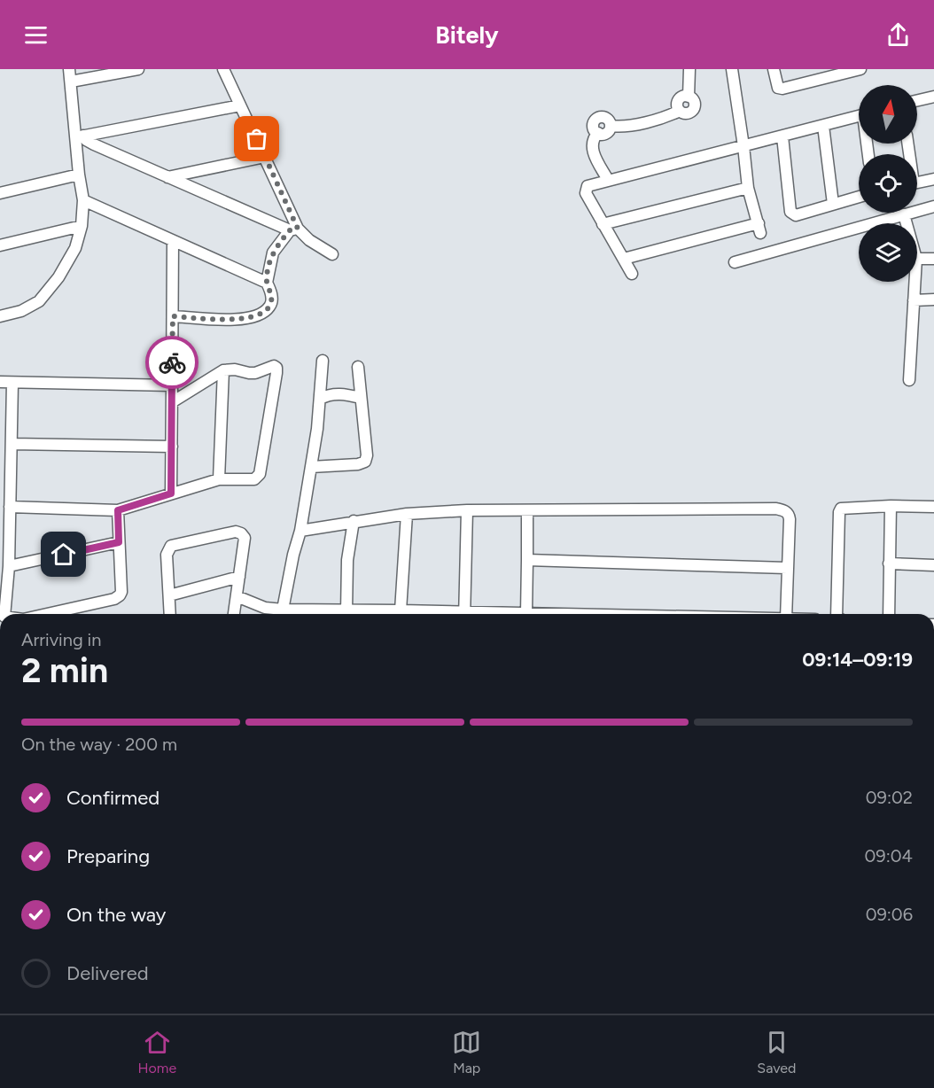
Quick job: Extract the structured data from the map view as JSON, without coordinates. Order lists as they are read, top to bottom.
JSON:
{
  "north": "top",
  "page": {
    "header": "Bitely",
    "heading": ["2 min", "Arriving in", "09:14–09:19"],
    "bar": "On the way · 200 m",
    "list": [
      ["Confirmed", "09:02"],
      ["Preparing", "09:04"],
      ["On the way", "09:06"],
      "Delivered"
    ],
    "tabs": ["Home", "Map", "Saved"]
  }
}
